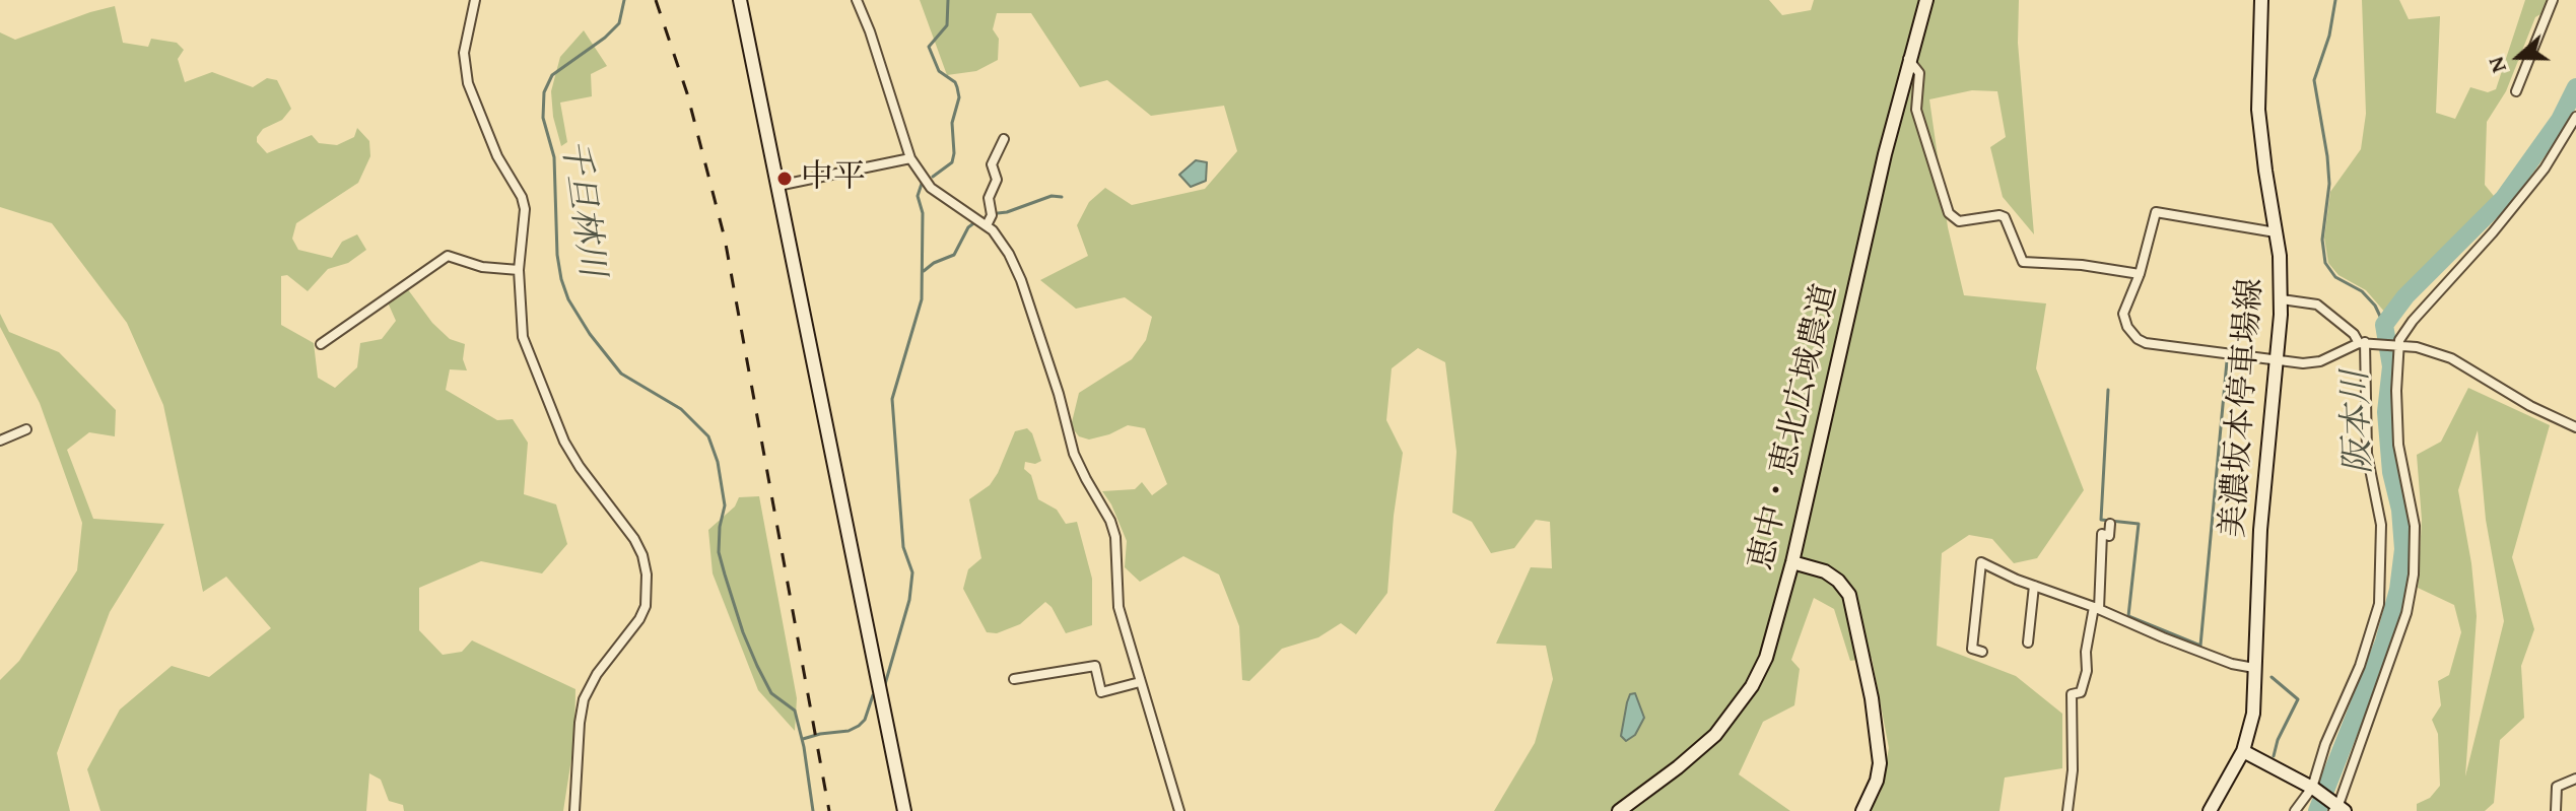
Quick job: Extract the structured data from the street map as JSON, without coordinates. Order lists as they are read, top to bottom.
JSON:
{
  "streets": {
    "street": ["美濃坂本停車場線", "恵中・恵北広域農道"]
  },
  "water": ["千旦林川", "阪本川"],
  "places": ["中平"],
  "north": "left"
}
